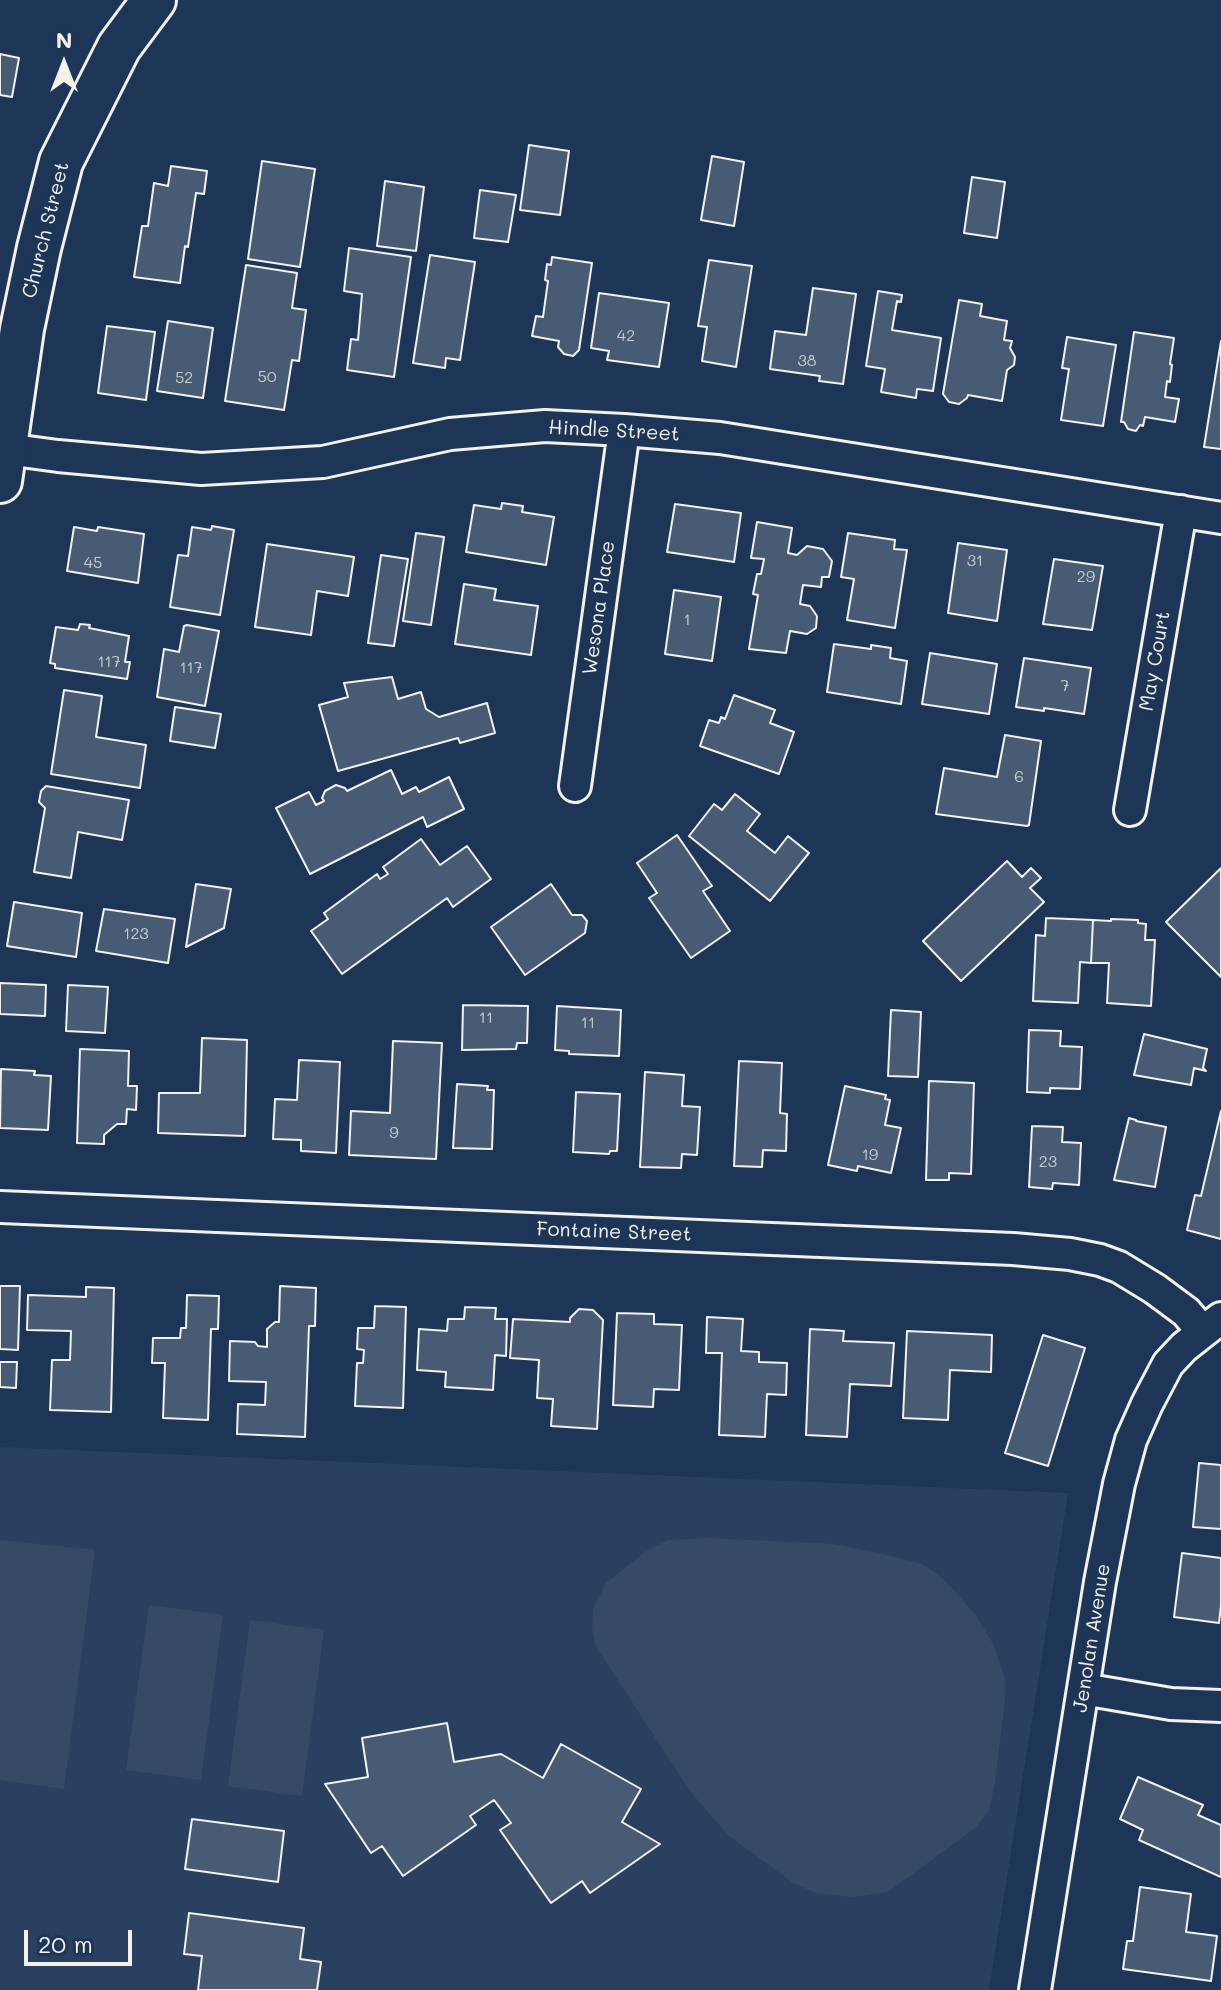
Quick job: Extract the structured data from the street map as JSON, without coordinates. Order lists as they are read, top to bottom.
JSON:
{
  "streets": {
    "street": [
      "Church Street",
      "Hindle Street",
      "Wesona Place",
      "May Court",
      "Fontaine Street",
      "Jenolan Avenue"
    ]
  },
  "crossings": [
    ["Church Street", "Hindle Street"],
    ["Hindle Street", "Wesona Place"],
    ["Hindle Street", "May Court"],
    ["Fontaine Street", "Jenolan Avenue"]
  ],
  "house_numbers": [
    "42",
    "38",
    "50",
    "52",
    "31",
    "45",
    "29",
    "1",
    "117",
    "117",
    "7",
    "6",
    "123",
    "11",
    "11",
    "9",
    "19",
    "23"
  ],
  "scale_bar": "20 m",
  "north": "top"
}
